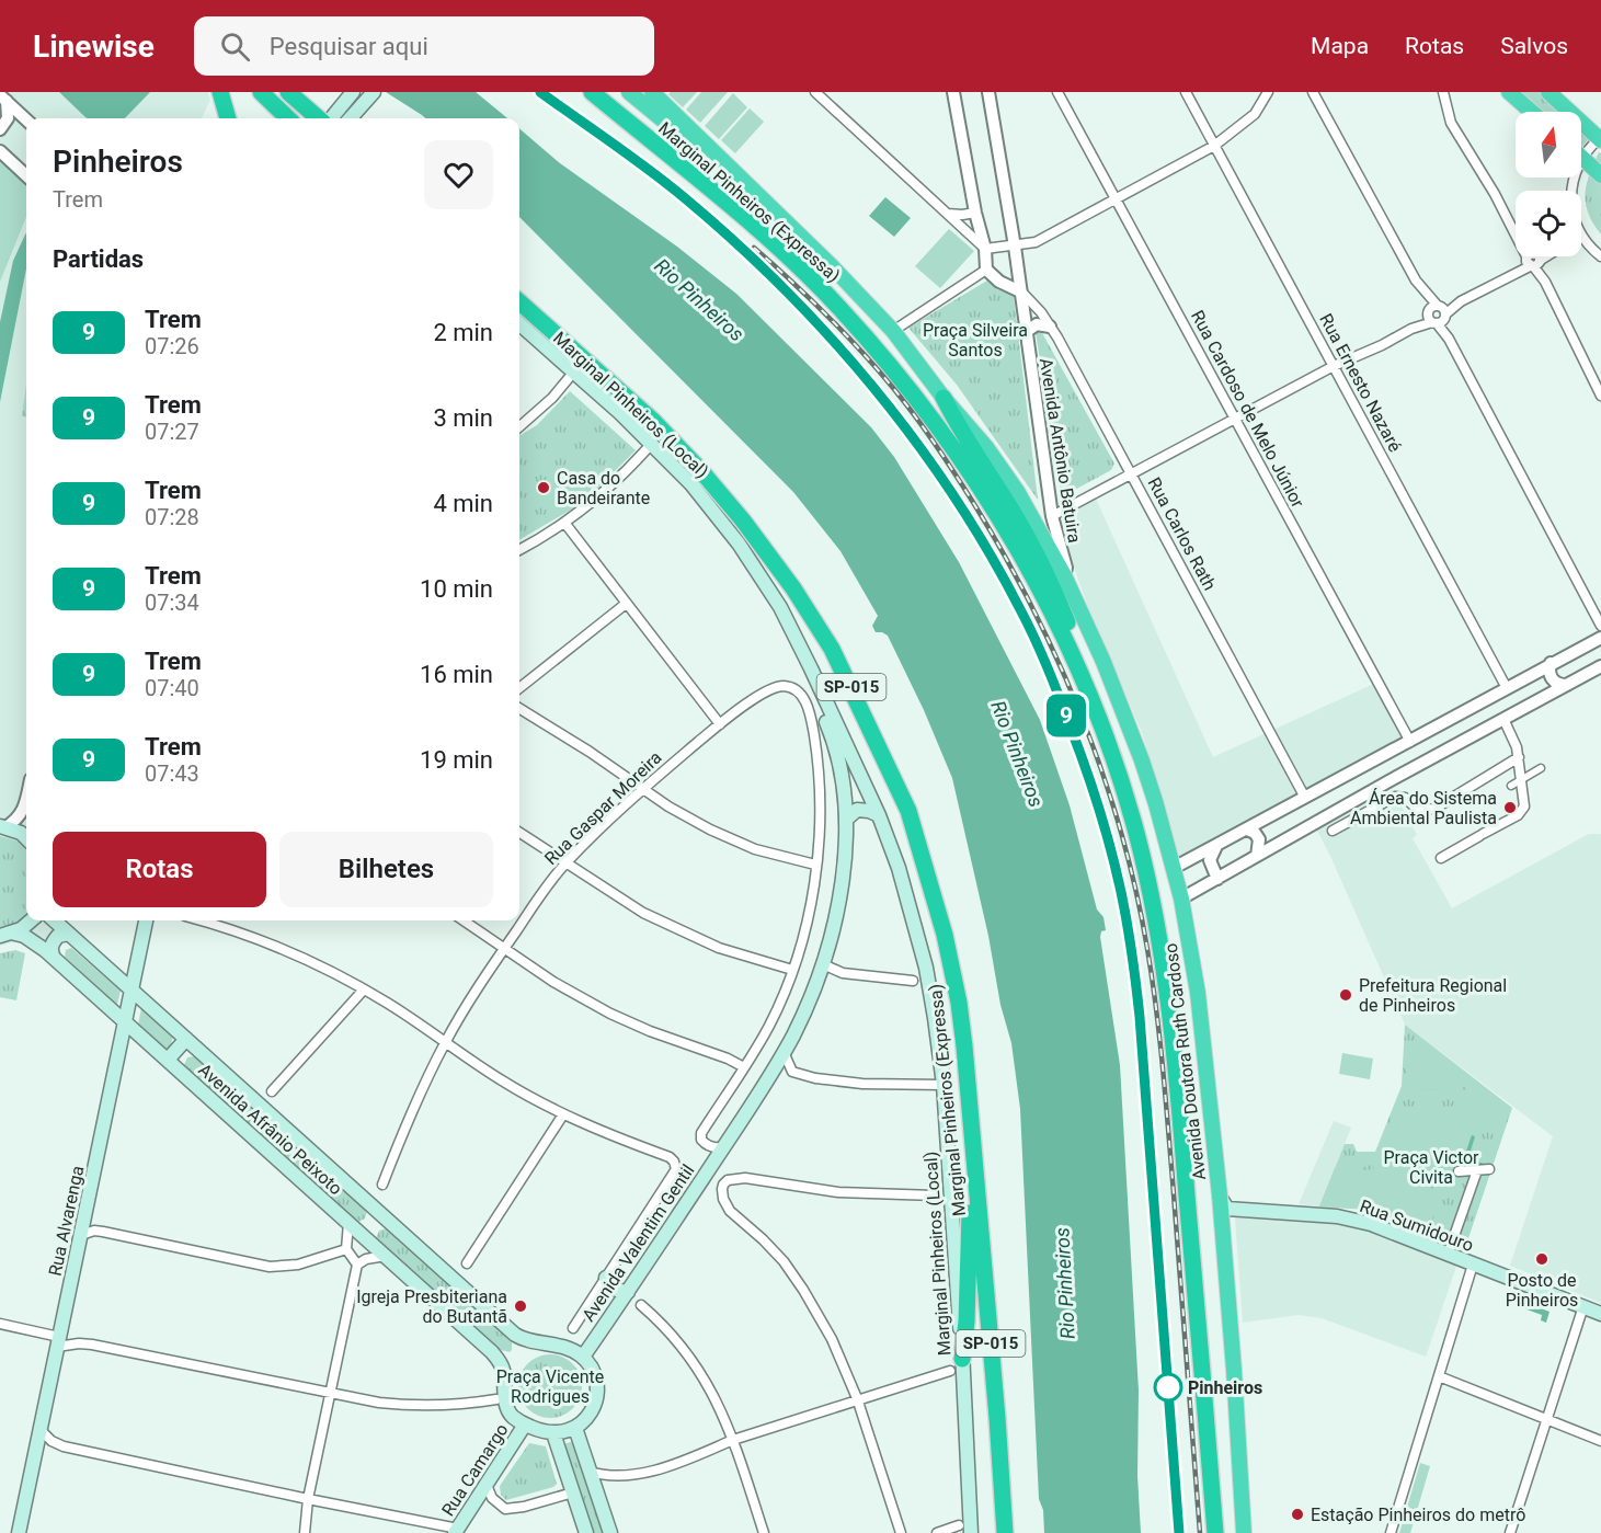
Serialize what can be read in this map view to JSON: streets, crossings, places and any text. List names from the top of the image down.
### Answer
{
  "streets": {
    "highway": ["Marginal Pinheiros (Expressa)", "SP-015", "Avenida Doutora Ruth Cardoso"],
    "main road": [
      "Marginal Pinheiros (Local)",
      "Avenida Afrânio Peixoto",
      "Rua Alvarenga",
      "Rua Sumidouro",
      "Avenida Valentim Gentil",
      "Rua Camargo"
    ],
    "street": [
      "Rua Ernesto Nazaré",
      "Rua Cardoso de Melo Júnior",
      "Avenida Antônio Batuira",
      "Rua Carlos Rath",
      "Rua Gaspar Moreira"
    ]
  },
  "crossings": [
    ["Avenida Antônio Batuira", "Rua Carlos Rath"],
    ["Avenida Antônio Batuira", "Avenida Doutora Ruth Cardoso"],
    ["Rua Gaspar Moreira", "Avenida Valentim Gentil"],
    ["Avenida Doutora Ruth Cardoso", "Rua Sumidouro"],
    ["Avenida Afrânio Peixoto", "Rua Alvarenga"],
    ["Avenida Afrânio Peixoto", "Avenida Valentim Gentil"],
    ["Avenida Afrânio Peixoto", "Rua Camargo"]
  ],
  "water": ["Rio Pinheiros"],
  "parks": ["Praça Silveira Santos", "Praça Victor Civita", "Praça Vicente Rodrigues"],
  "places": [
    "Casa do Bandeirante",
    "Área do Sistema Ambiental Paulista",
    "Prefeitura Regional de Pinheiros",
    "Posto de Pinheiros",
    "Igreja Presbiteriana do Butantã",
    "Pinheiros",
    "Estação Pinheiros do metrô"
  ],
  "north": "top",
  "page": {
    "header": "Linewise",
    "search": "Pesquisar aqui",
    "nav": ["Mapa", "Rotas", "Salvos"],
    "on_map": "9",
    "heading": [
      ["Pinheiros", "Trem"],
      "Partidas"
    ],
    "list": [
      {
        "mark": "9",
        "name": "Trem",
        "note": "07:26",
        "value": "2 min"
      },
      {
        "mark": "9",
        "name": "Trem",
        "note": "07:27",
        "value": "3 min"
      },
      {
        "mark": "9",
        "name": "Trem",
        "note": "07:28",
        "value": "4 min"
      },
      {
        "mark": "9",
        "name": "Trem",
        "note": "07:34",
        "value": "10 min"
      },
      {
        "mark": "9",
        "name": "Trem",
        "note": "07:40",
        "value": "16 min"
      },
      {
        "mark": "9",
        "name": "Trem",
        "note": "07:43",
        "value": "19 min"
      }
    ],
    "buttons": ["Rotas", "Bilhetes"]
  }
}
